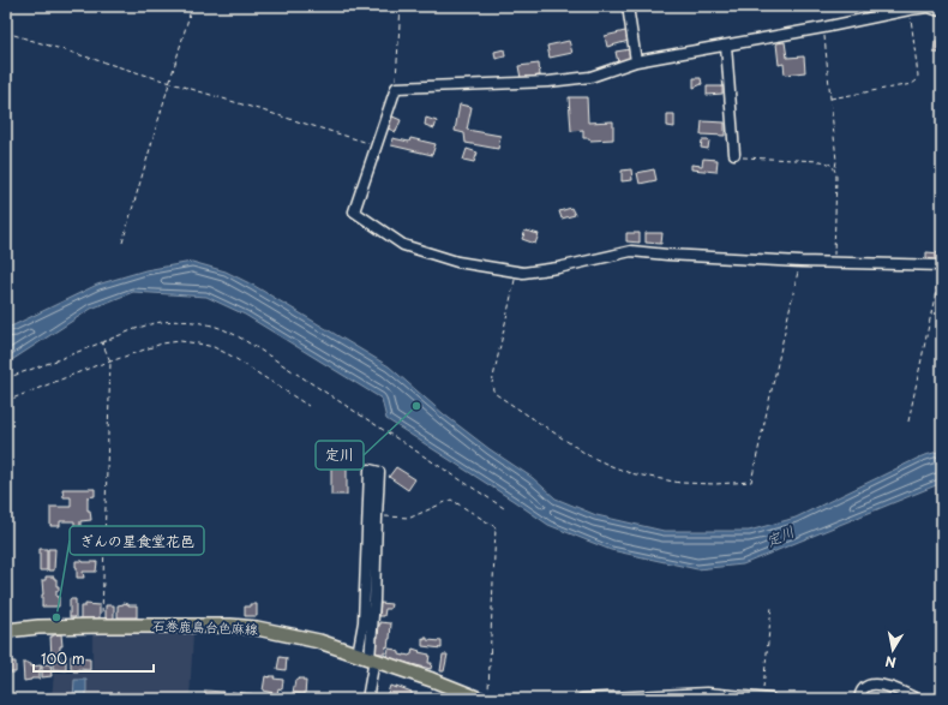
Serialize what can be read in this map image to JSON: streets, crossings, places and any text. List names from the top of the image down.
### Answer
{
  "streets": {
    "main road": ["石巻鹿島台色麻線"]
  },
  "water": ["定川"],
  "places": ["定川", "ぎんの星食堂花邑"],
  "scale_bar": "100 m",
  "north": "bottom"
}
